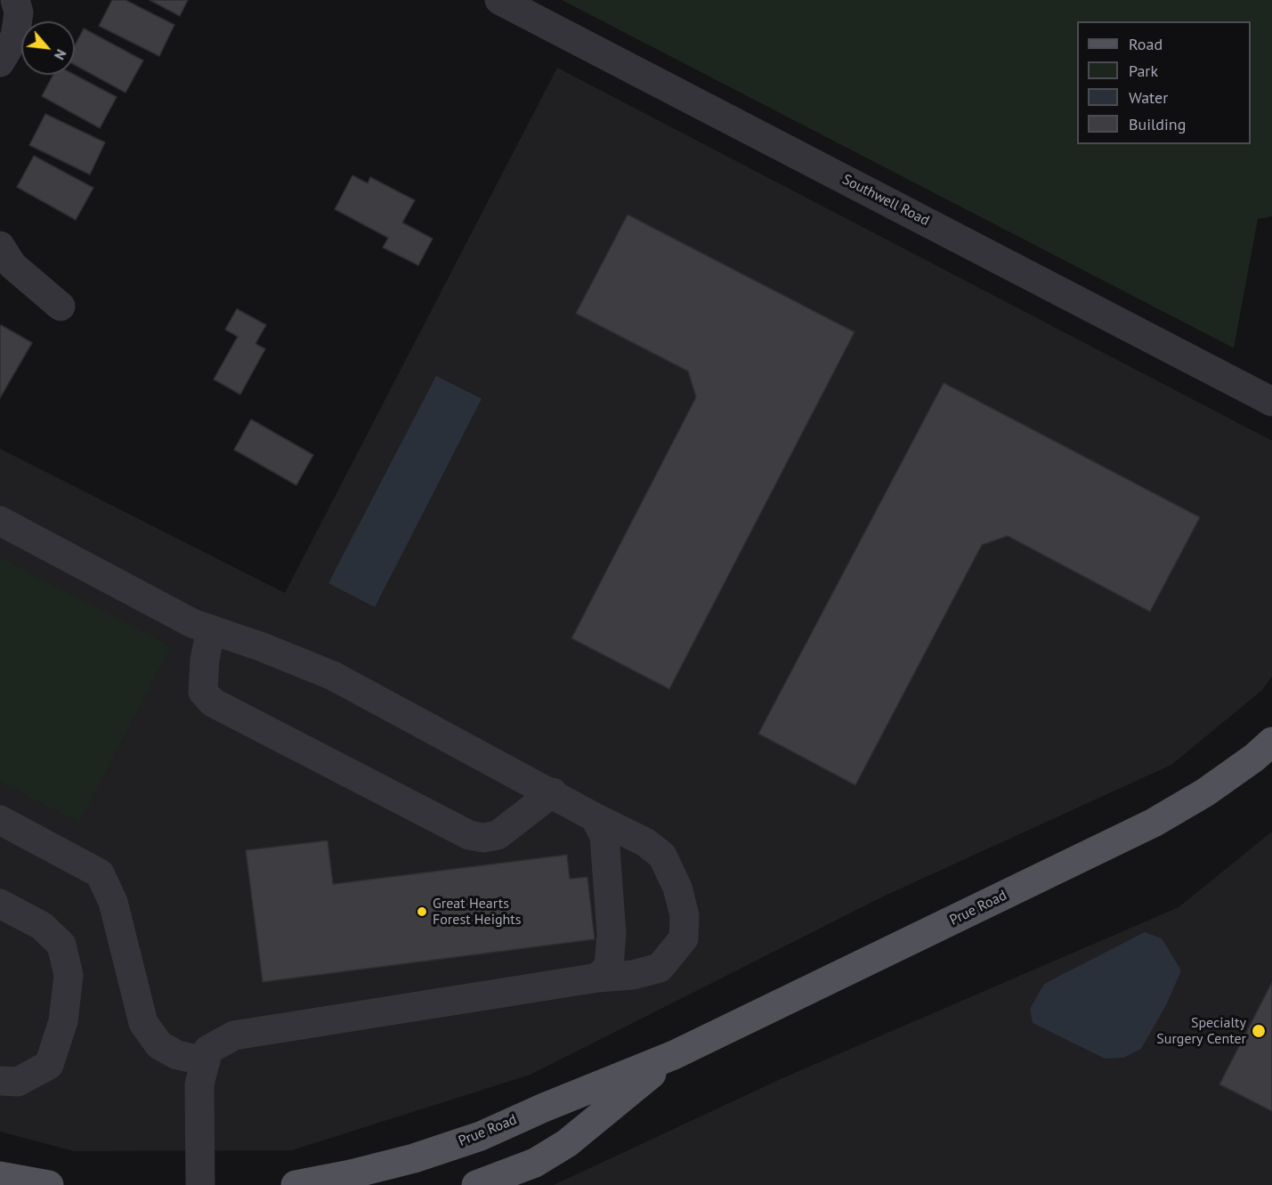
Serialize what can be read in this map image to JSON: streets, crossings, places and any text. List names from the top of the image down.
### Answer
{
  "streets": {
    "main road": ["Prue Road"],
    "street": ["Southwell Road"]
  },
  "places": ["Great Hearts Forest Heights", "Specialty Surgery Center"],
  "legend": [
    "Road",
    "Park",
    "Water",
    "Building"
  ],
  "north": "bottom right"
}
